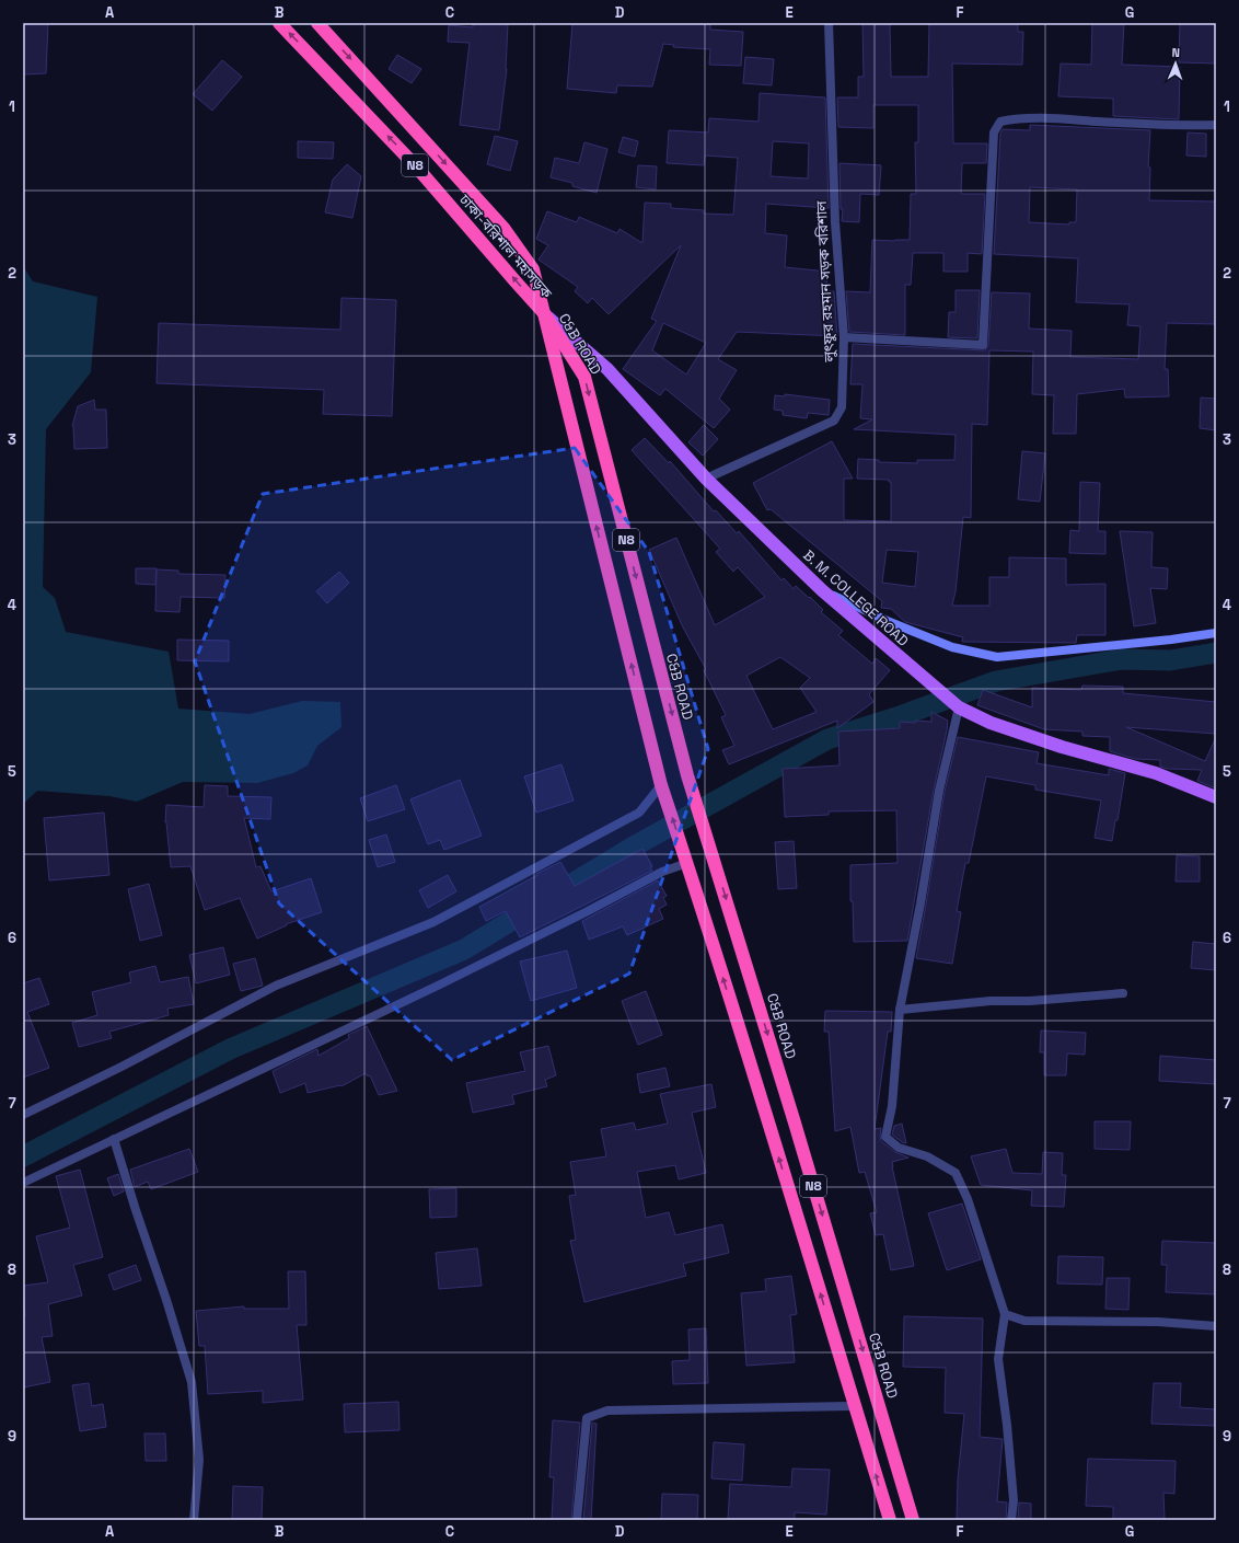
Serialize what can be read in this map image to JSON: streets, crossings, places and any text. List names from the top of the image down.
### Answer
{
  "streets": {
    "highway": ["N8", "ঢাকা-বরিশাল মহাসড়ক", "C&B ROAD"],
    "main road": ["B. M. COLLEGE ROAD"],
    "street": ["লুৎফুর রহমান সড়ক বরিশাল"]
  },
  "crossings": [
    ["ঢাকা-বরিশাল মহাসড়ক", "C&B ROAD"],
    ["ঢাকা-বরিশাল মহাসড়ক", "B. M. COLLEGE ROAD"],
    ["লুৎফুর রহমান সড়ক বরিশাল", "B. M. COLLEGE ROAD"],
    ["C&B ROAD", "B. M. COLLEGE ROAD"]
  ],
  "north": "top",
  "grid": {
    "columns": [
      "A",
      "B",
      "C",
      "D",
      "E",
      "F",
      "G"
    ],
    "rows": [
      "1",
      "2",
      "3",
      "4",
      "5",
      "6",
      "7",
      "8",
      "9"
    ]
  }
}
